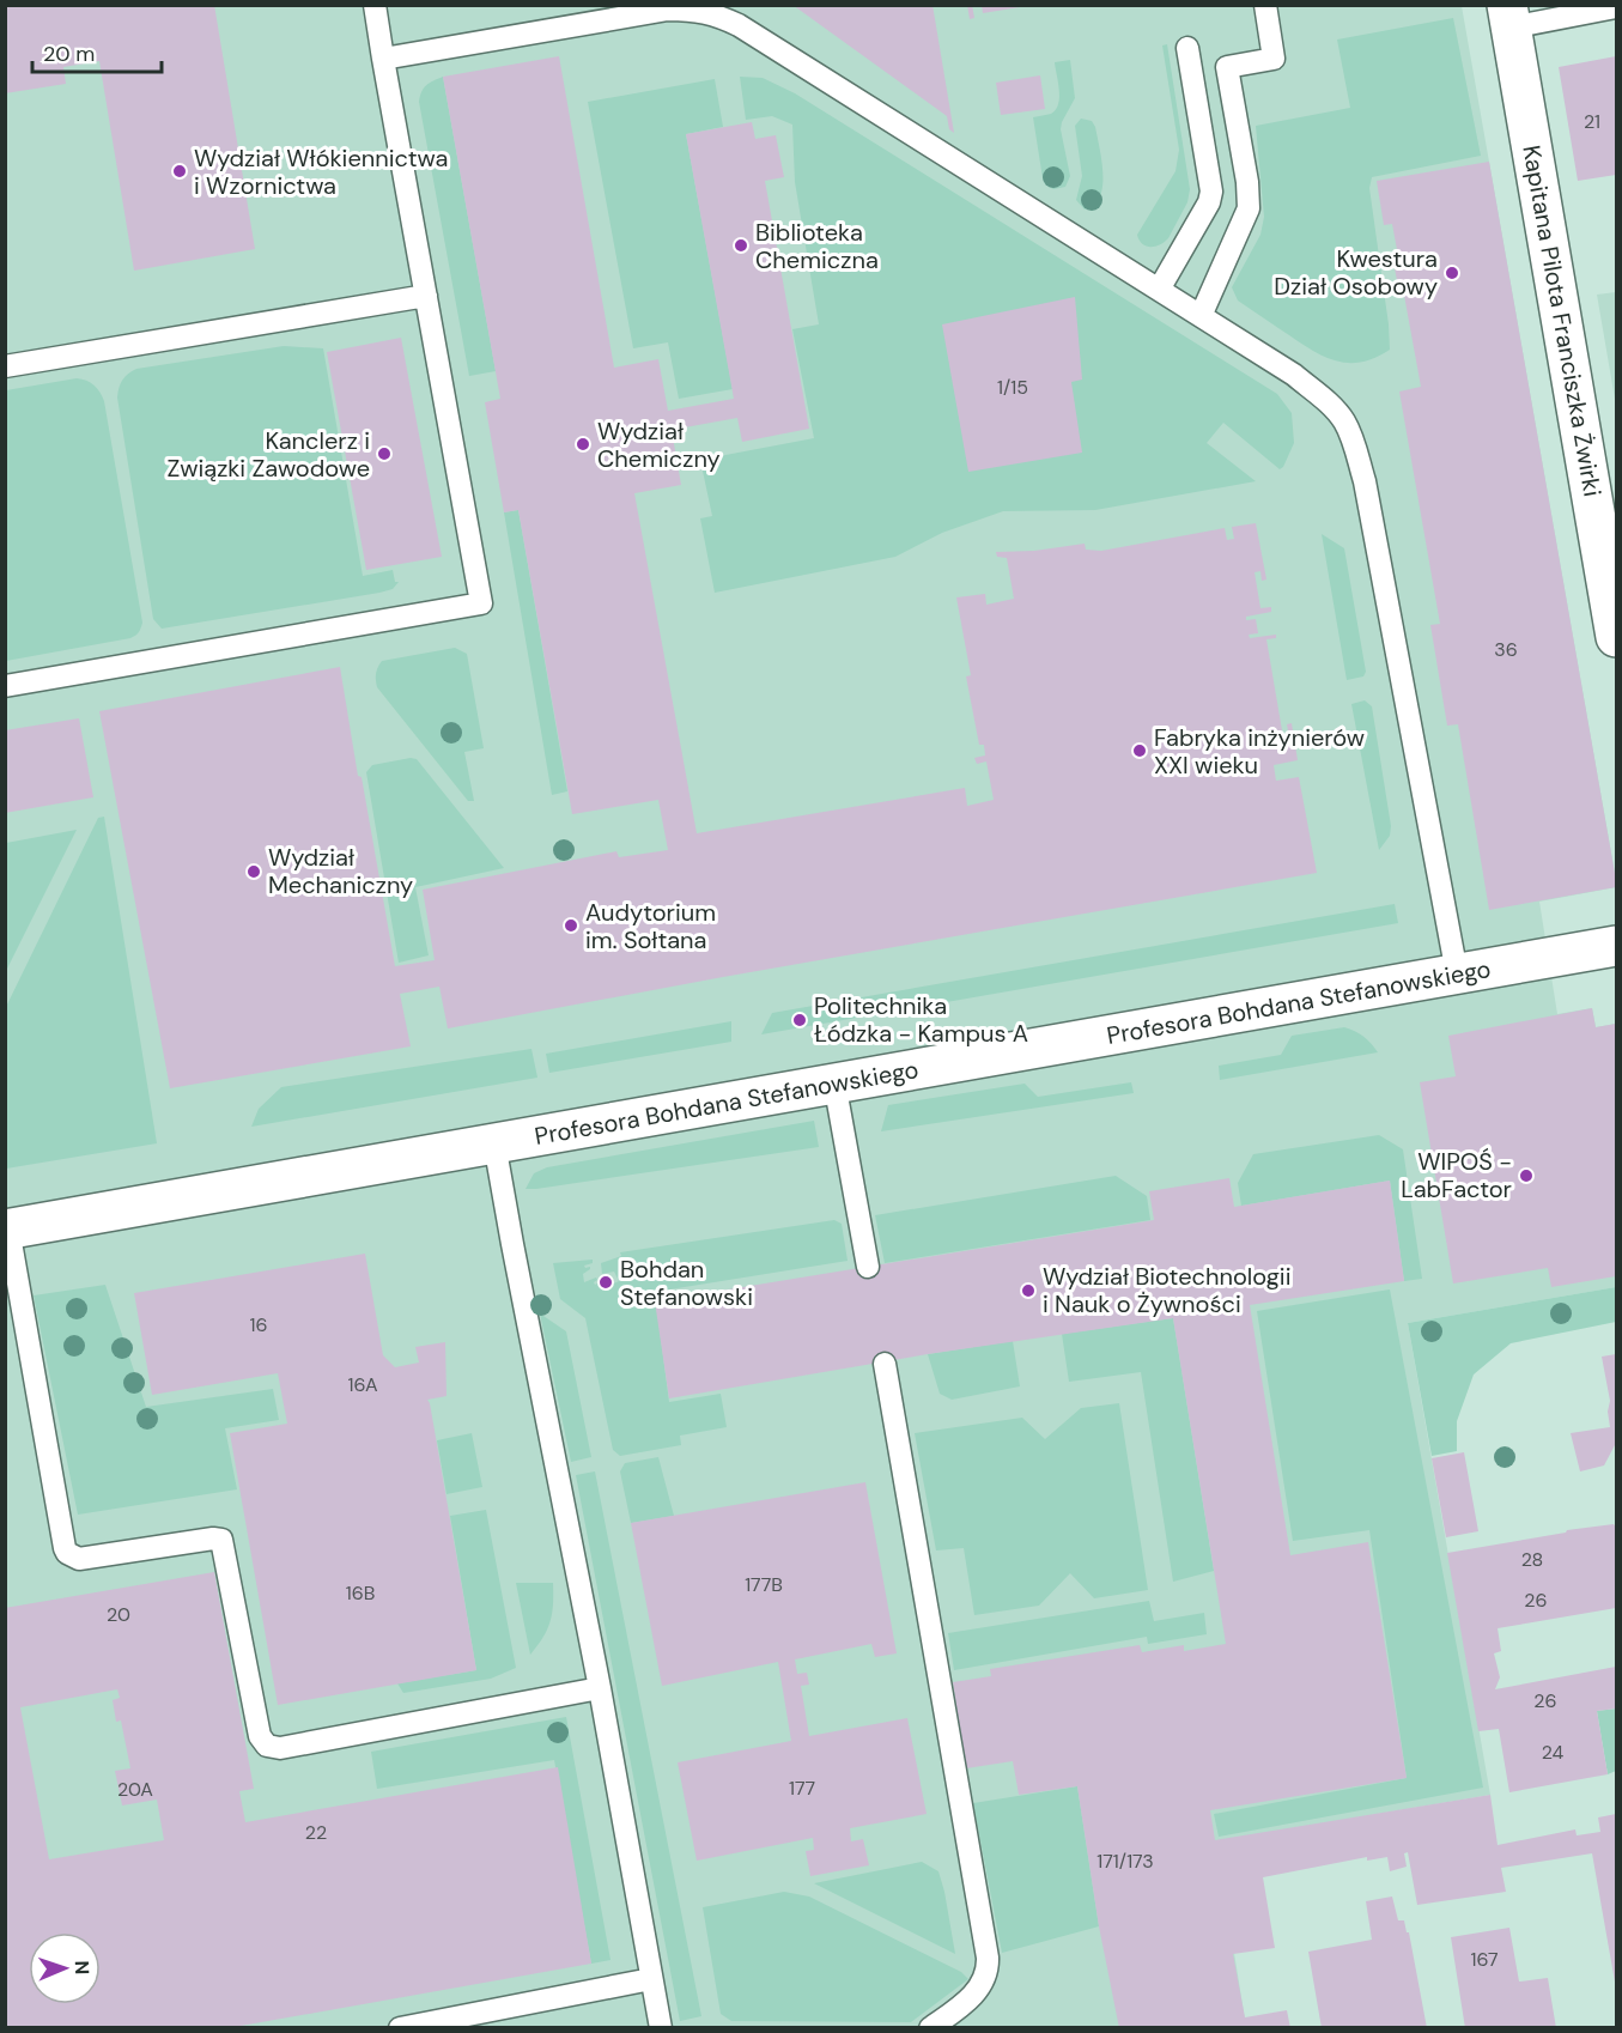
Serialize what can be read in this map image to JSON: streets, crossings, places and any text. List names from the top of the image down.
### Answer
{
  "streets": {
    "street": ["Kapitana Pilota Franciszka Żwirki", "Profesora Bohdana Stefanowskiego"]
  },
  "places": [
    "Wydział Włókiennictwa i Wzornictwa",
    "Biblioteka Chemiczna",
    "Kwestura Dział Osobowy",
    "Wydział Chemiczny",
    "Kanclerz i Związki Zawodowe",
    "Fabryka inżynierów XXI wieku",
    "Wydział Mechaniczny",
    "Audytorium im. Sołtana",
    "Politechnika Łódzka - Kampus A",
    "WIPOŚ - LabFactor",
    "Bohdan Stefanowski",
    "Wydział Biotechnologii i Nauk o Żywności"
  ],
  "house_numbers": [
    "21",
    "1/15",
    "36",
    "16",
    "16A",
    "28",
    "177B",
    "16B",
    "26",
    "20",
    "26",
    "24",
    "177",
    "20A",
    "22",
    "171/173",
    "167"
  ],
  "scale_bar": "20 m",
  "north": "right"
}
